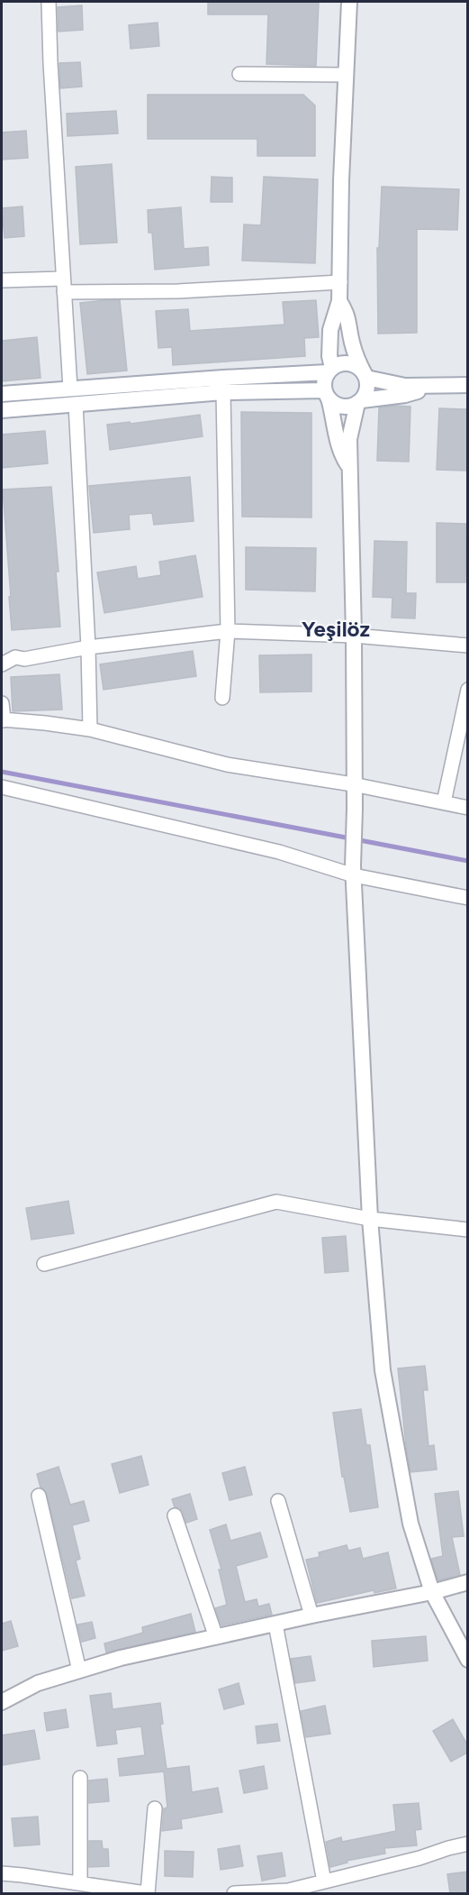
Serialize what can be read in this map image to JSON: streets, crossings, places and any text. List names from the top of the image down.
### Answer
{
  "districts": ["Yeşilöz"]
}
